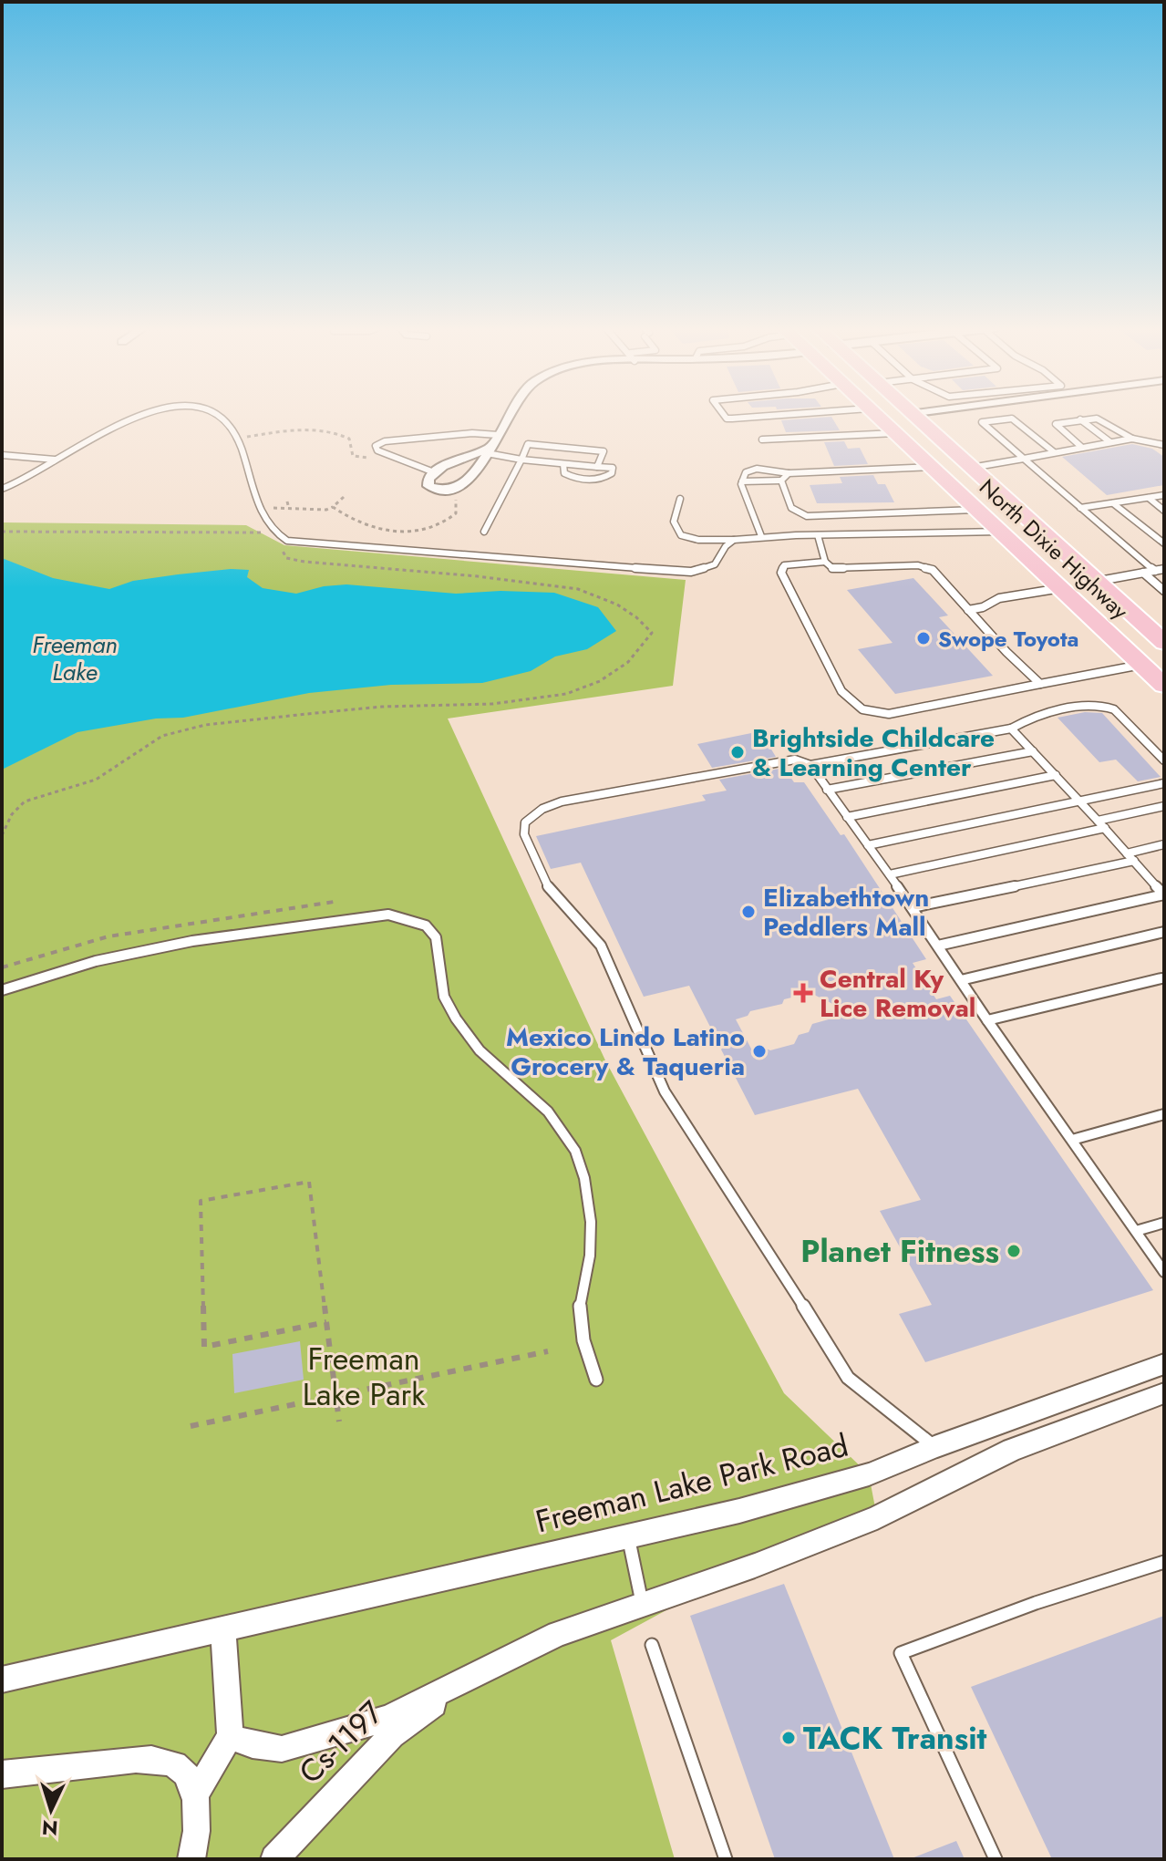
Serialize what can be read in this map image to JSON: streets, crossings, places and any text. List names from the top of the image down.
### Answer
{
  "streets": {
    "main road": ["North Dixie Highway"],
    "street": ["Freeman Lake Park Road", "Cs-1197"]
  },
  "water": ["Freeman Lake"],
  "parks": ["Freeman Lake Park"],
  "places": {
    "other": [
      "Swope Toyota",
      "Brightside Childcare & Learning Center",
      "Elizabethtown Peddlers Mall",
      "Mexico Lindo Latino Grocery & Taqueria",
      "Planet Fitness",
      "TACK Transit"
    ],
    "health": ["Central Ky Lice Removal"]
  },
  "north": "bottom"
}
